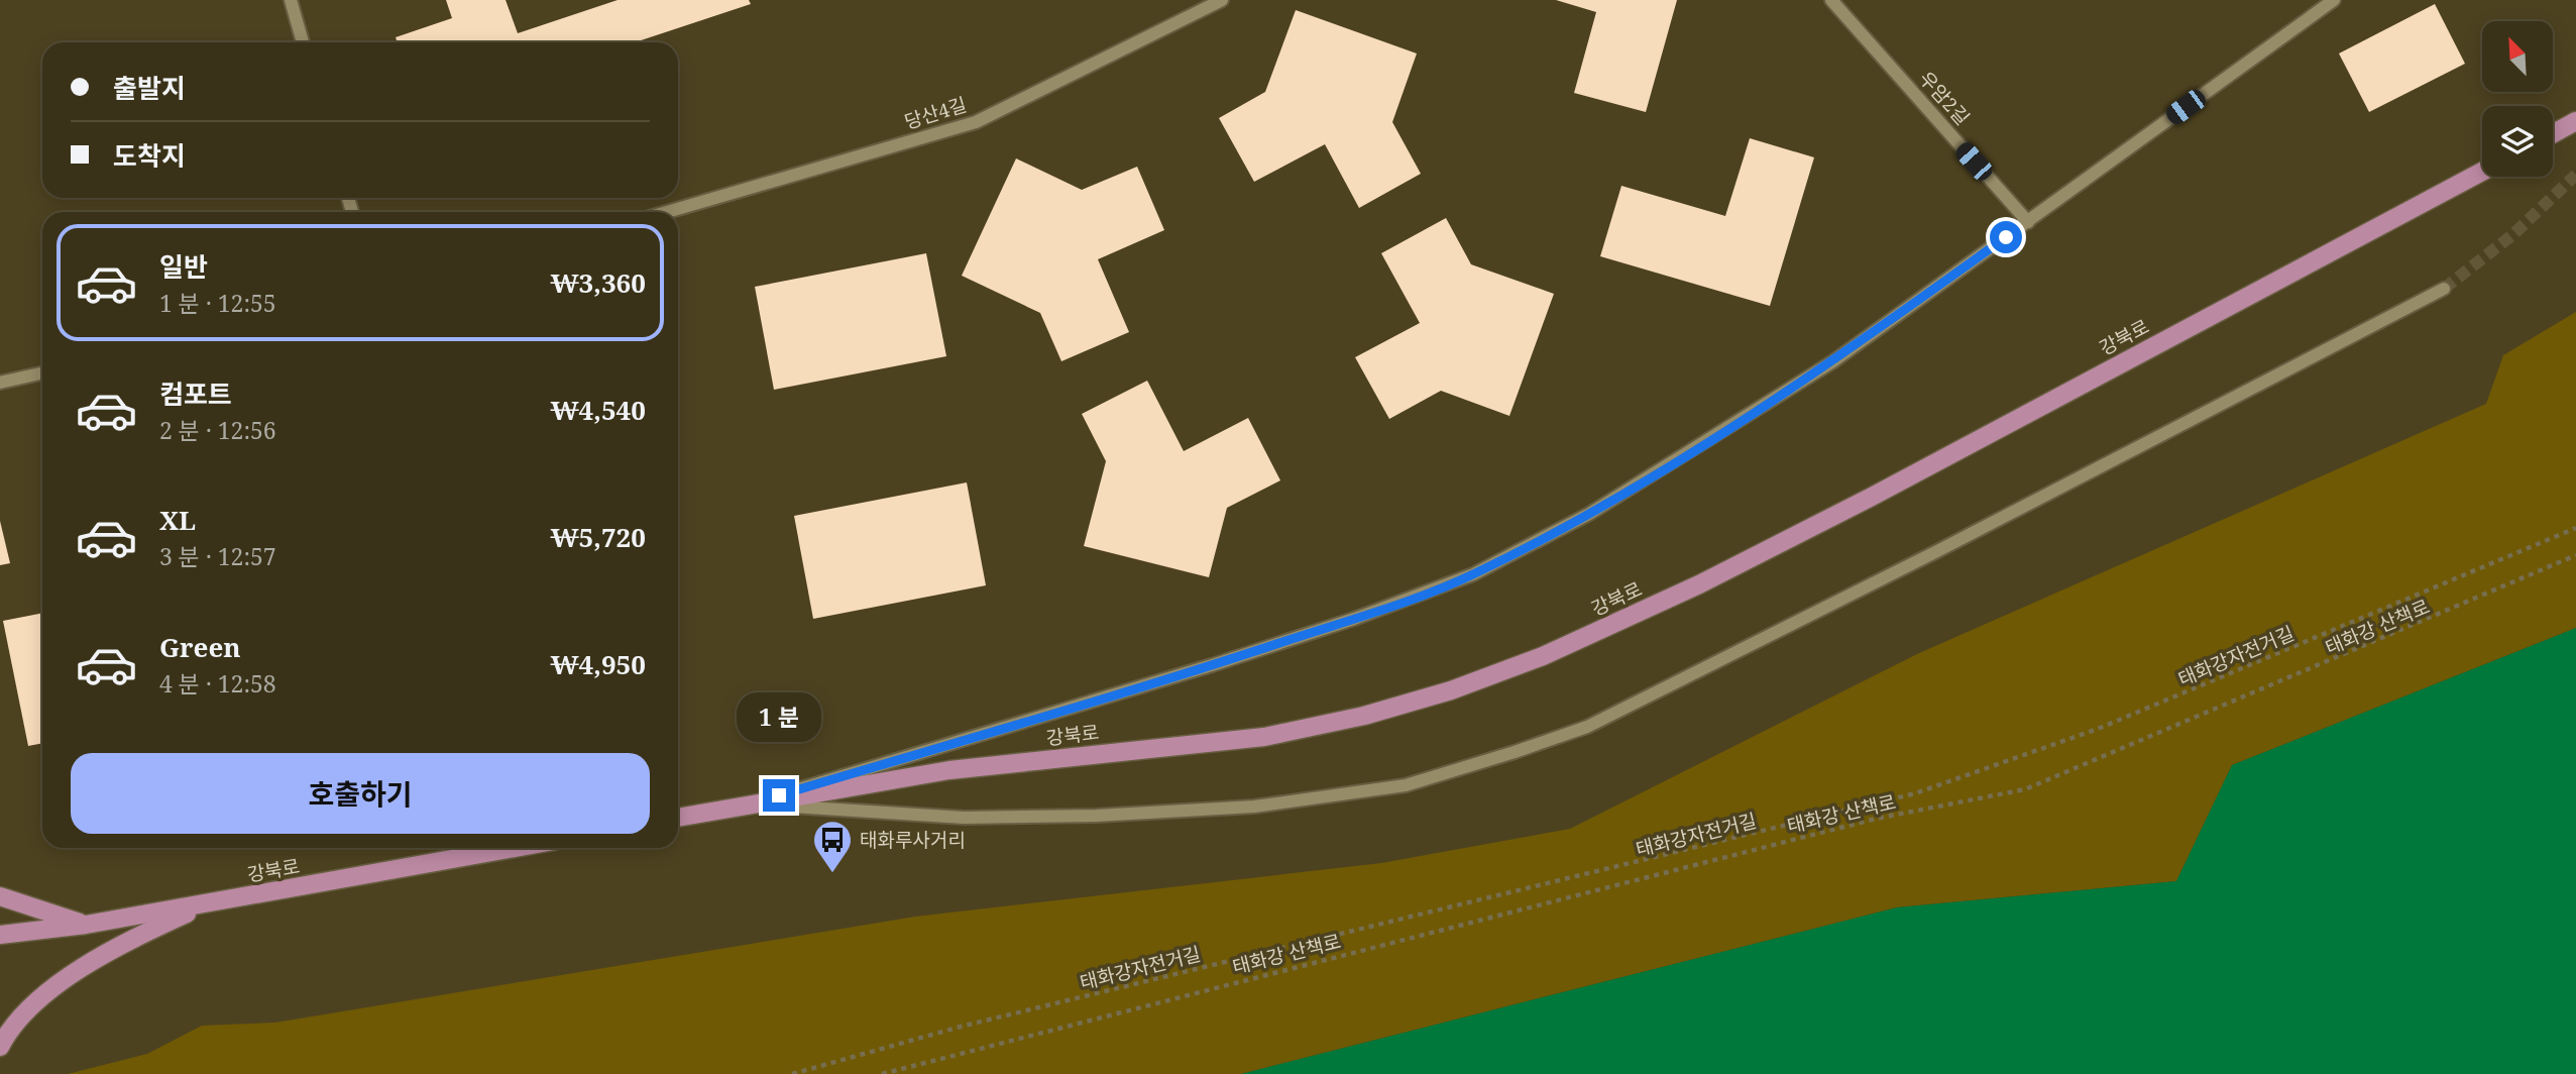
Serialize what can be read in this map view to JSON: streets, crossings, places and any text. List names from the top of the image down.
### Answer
{
  "streets": {
    "main road": ["강북로"],
    "street": ["우암2길", "당산4길"],
    "path": ["태화강 산책로", "태화강자전거길"]
  },
  "places": {
    "bus stop": ["태화루사거리"]
  },
  "north": "top left",
  "page": {
    "banner": ["출발지", "도착지"],
    "list": [
      {
        "name": "일반",
        "note": "1 분 · 12:55",
        "value": "₩3,360"
      },
      {
        "name": "컴포트",
        "note": "2 분 · 12:56",
        "value": "₩4,540"
      },
      {
        "name": "XL",
        "note": "3 분 · 12:57",
        "value": "₩5,720"
      },
      {
        "name": "Green",
        "note": "4 분 · 12:58",
        "value": "₩4,950"
      }
    ],
    "bubble": "1 분",
    "buttons": "호출하기"
  }
}
